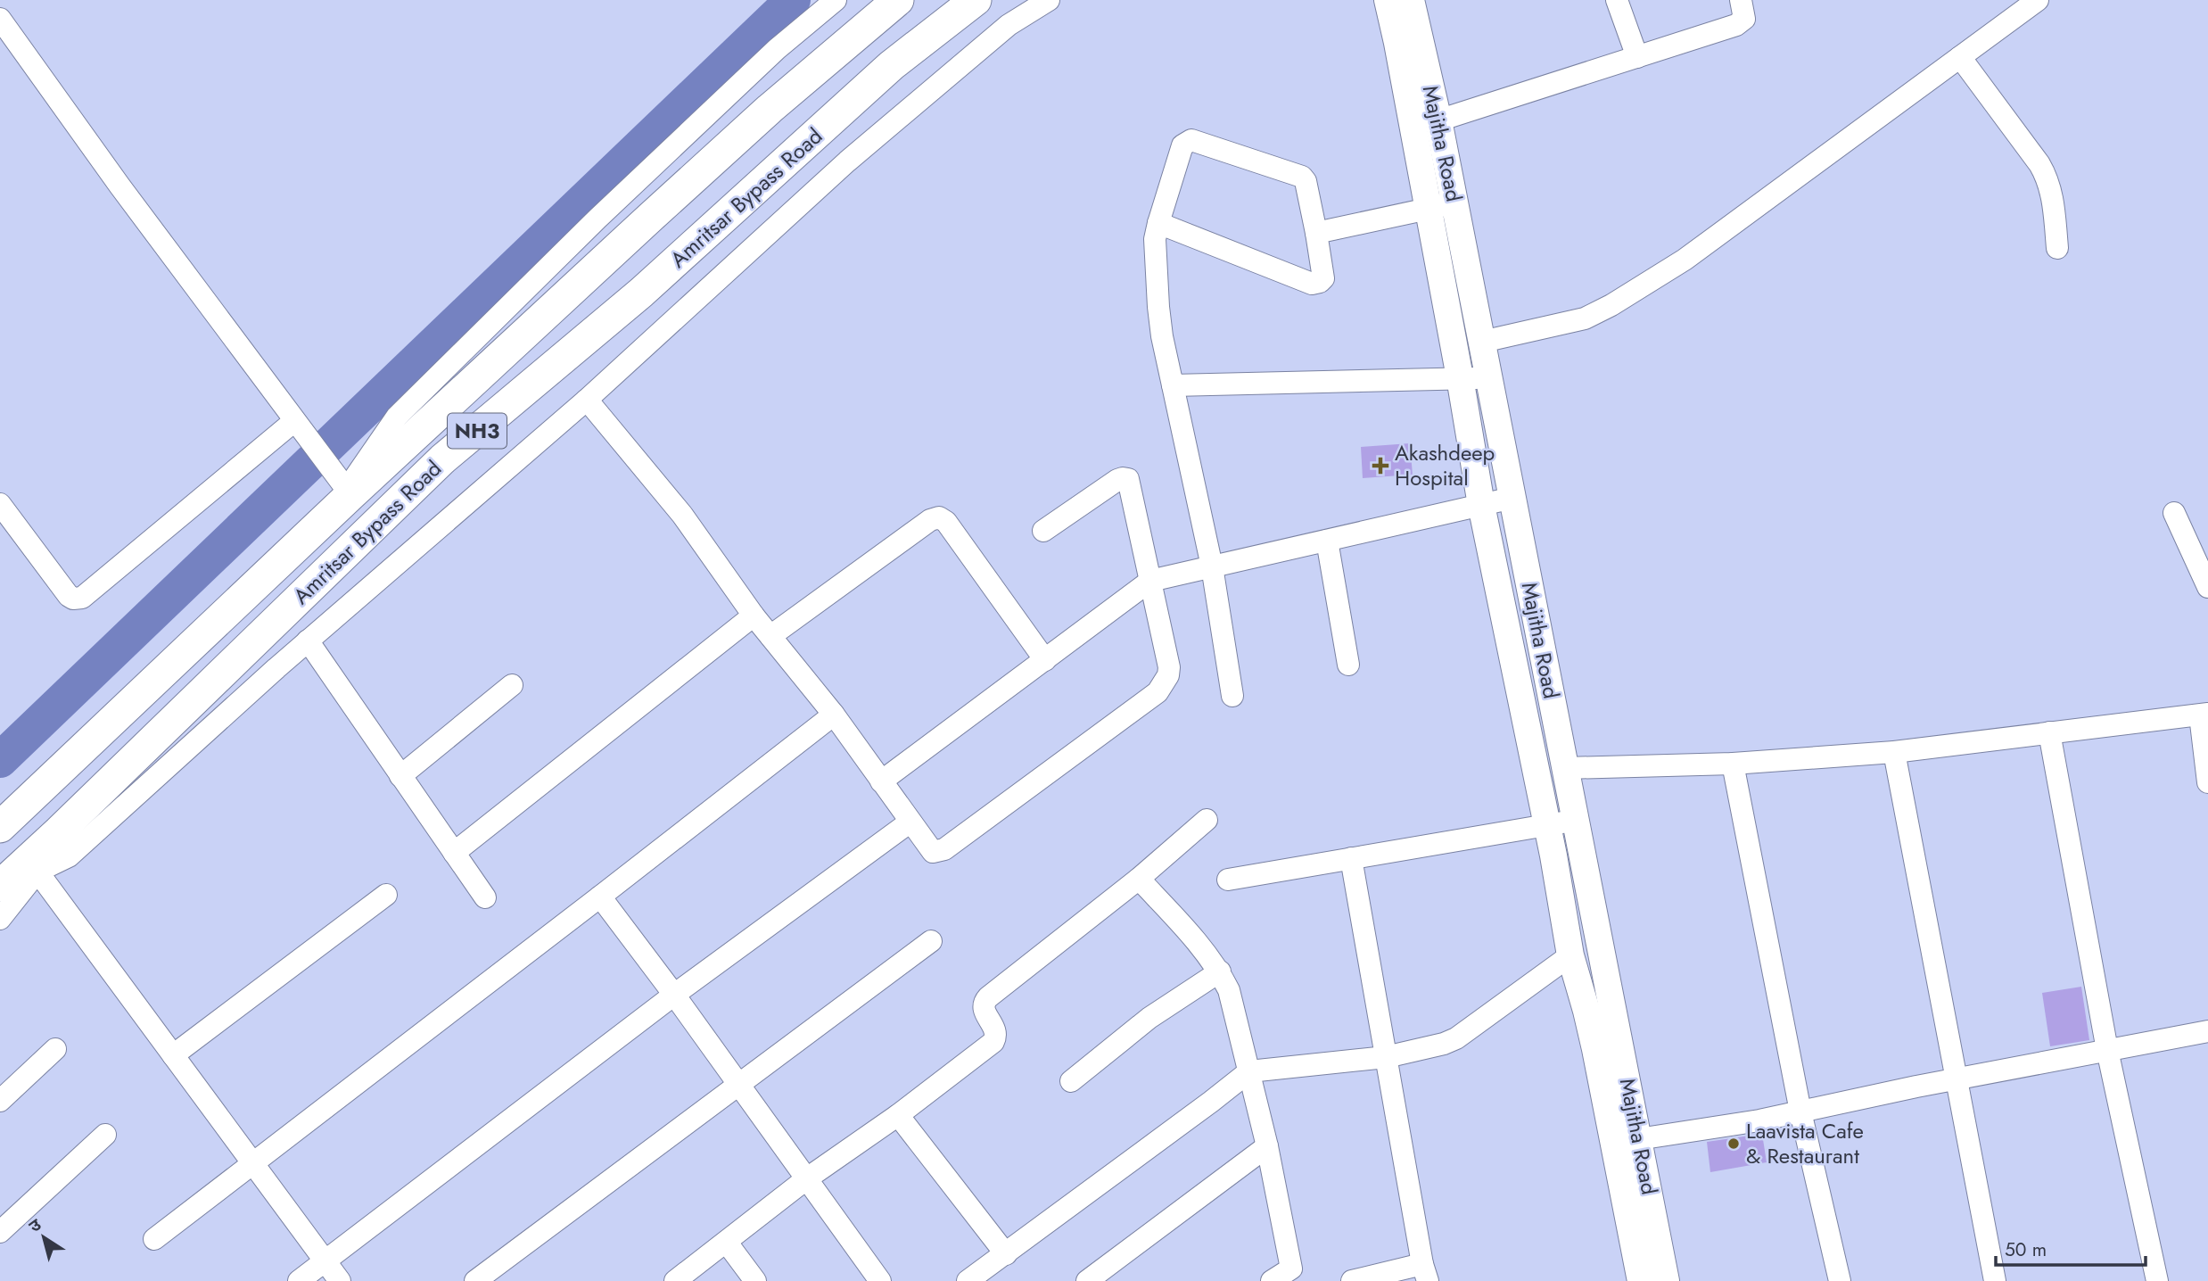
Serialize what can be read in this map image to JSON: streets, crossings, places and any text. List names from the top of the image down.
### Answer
{
  "streets": {
    "highway": ["Amritsar Bypass Road", "NH3"],
    "main road": ["Majitha Road"]
  },
  "places": {
    "health": ["Akashdeep Hospital"],
    "other": ["Laavista Cafe & Restaurant"]
  },
  "scale_bar": "50 m",
  "north": "top left"
}
